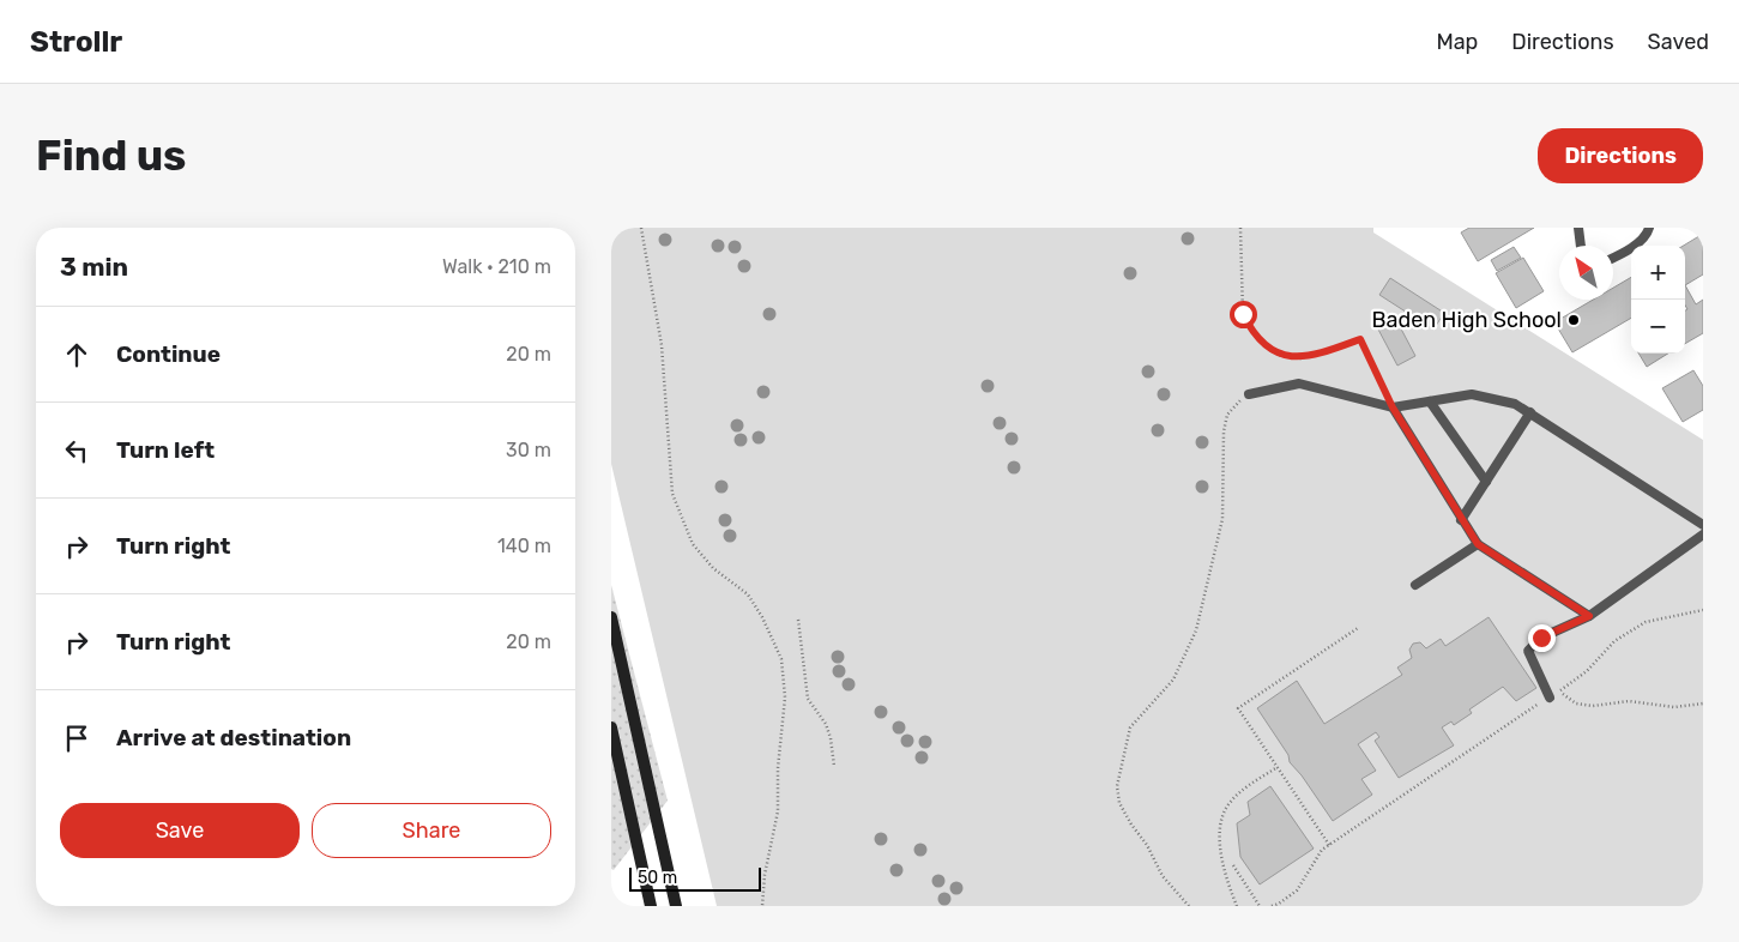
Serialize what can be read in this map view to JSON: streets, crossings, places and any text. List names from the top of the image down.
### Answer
{
  "places": ["Baden High School"],
  "scale_bar": "50 m",
  "north": "top left",
  "page": {
    "header": "Strollr",
    "nav": ["Map", "Directions", "Saved"],
    "buttons": [
      "Directions",
      ["Save", "Share"]
    ],
    "title": "Find us",
    "heading": ["3 min", "Walk · 210 m"],
    "map_buttons": ["+", "−"],
    "list": [
      ["Continue", "20 m"],
      ["Turn left", "30 m"],
      ["Turn right", "140 m"],
      ["Turn right", "20 m"],
      "Arrive at destination"
    ],
    "scale": "50 m"
  }
}
